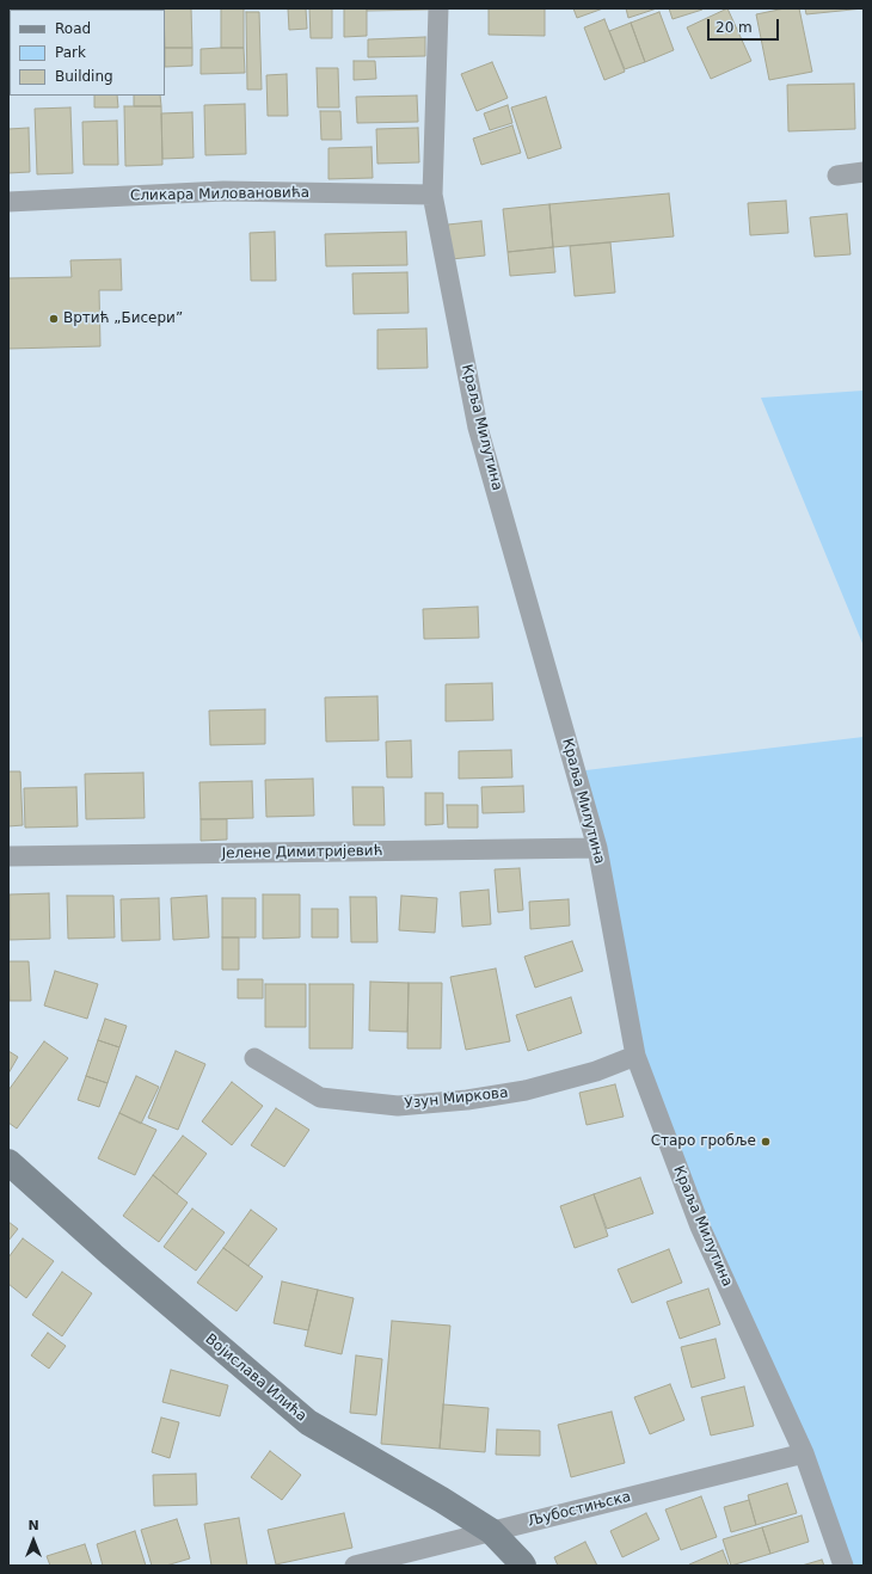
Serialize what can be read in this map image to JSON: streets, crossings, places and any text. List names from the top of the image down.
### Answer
{
  "streets": {
    "street": [
      "Сликара Миловановића",
      "Краља Милутина",
      "Јелене Димитријевић",
      "Узун Миркова",
      "Војислава Илића",
      "Љубостињска"
    ]
  },
  "crossings": [
    ["Сликара Миловановића", "Краља Милутина"],
    ["Краља Милутина", "Јелене Димитријевић"],
    ["Краља Милутина", "Узун Миркова"],
    ["Краља Милутина", "Љубостињска"],
    ["Војислава Илића", "Љубостињска"]
  ],
  "places": ["Вртић „Бисери”", "Старо гробље"],
  "legend": ["Road", "Park", "Building"],
  "scale_bar": "20 m",
  "north": "top"
}
